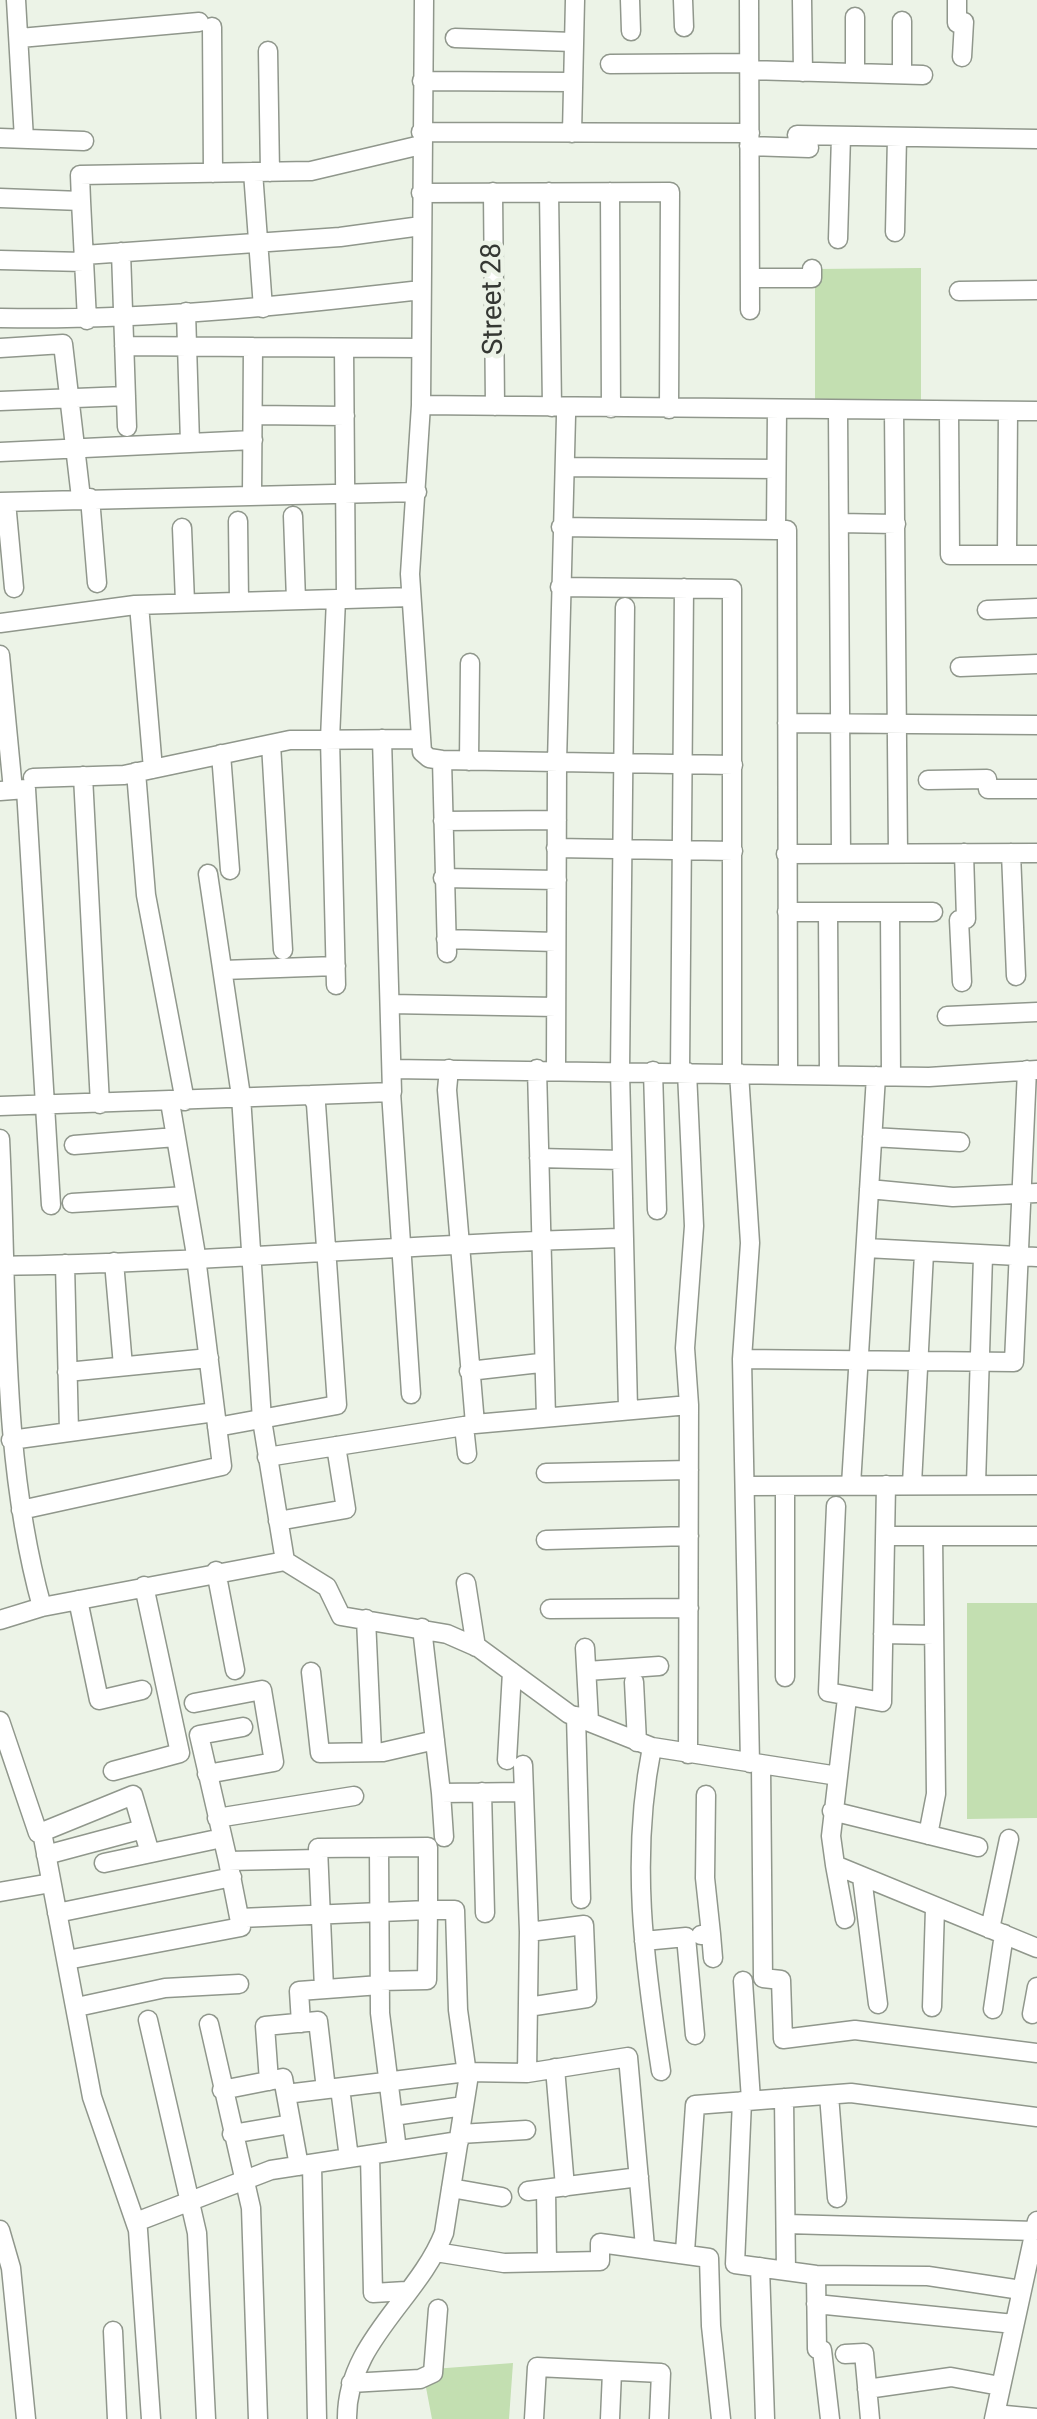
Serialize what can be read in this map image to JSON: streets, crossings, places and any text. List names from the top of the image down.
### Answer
{
  "streets": {
    "street": ["Street 28"]
  }
}
